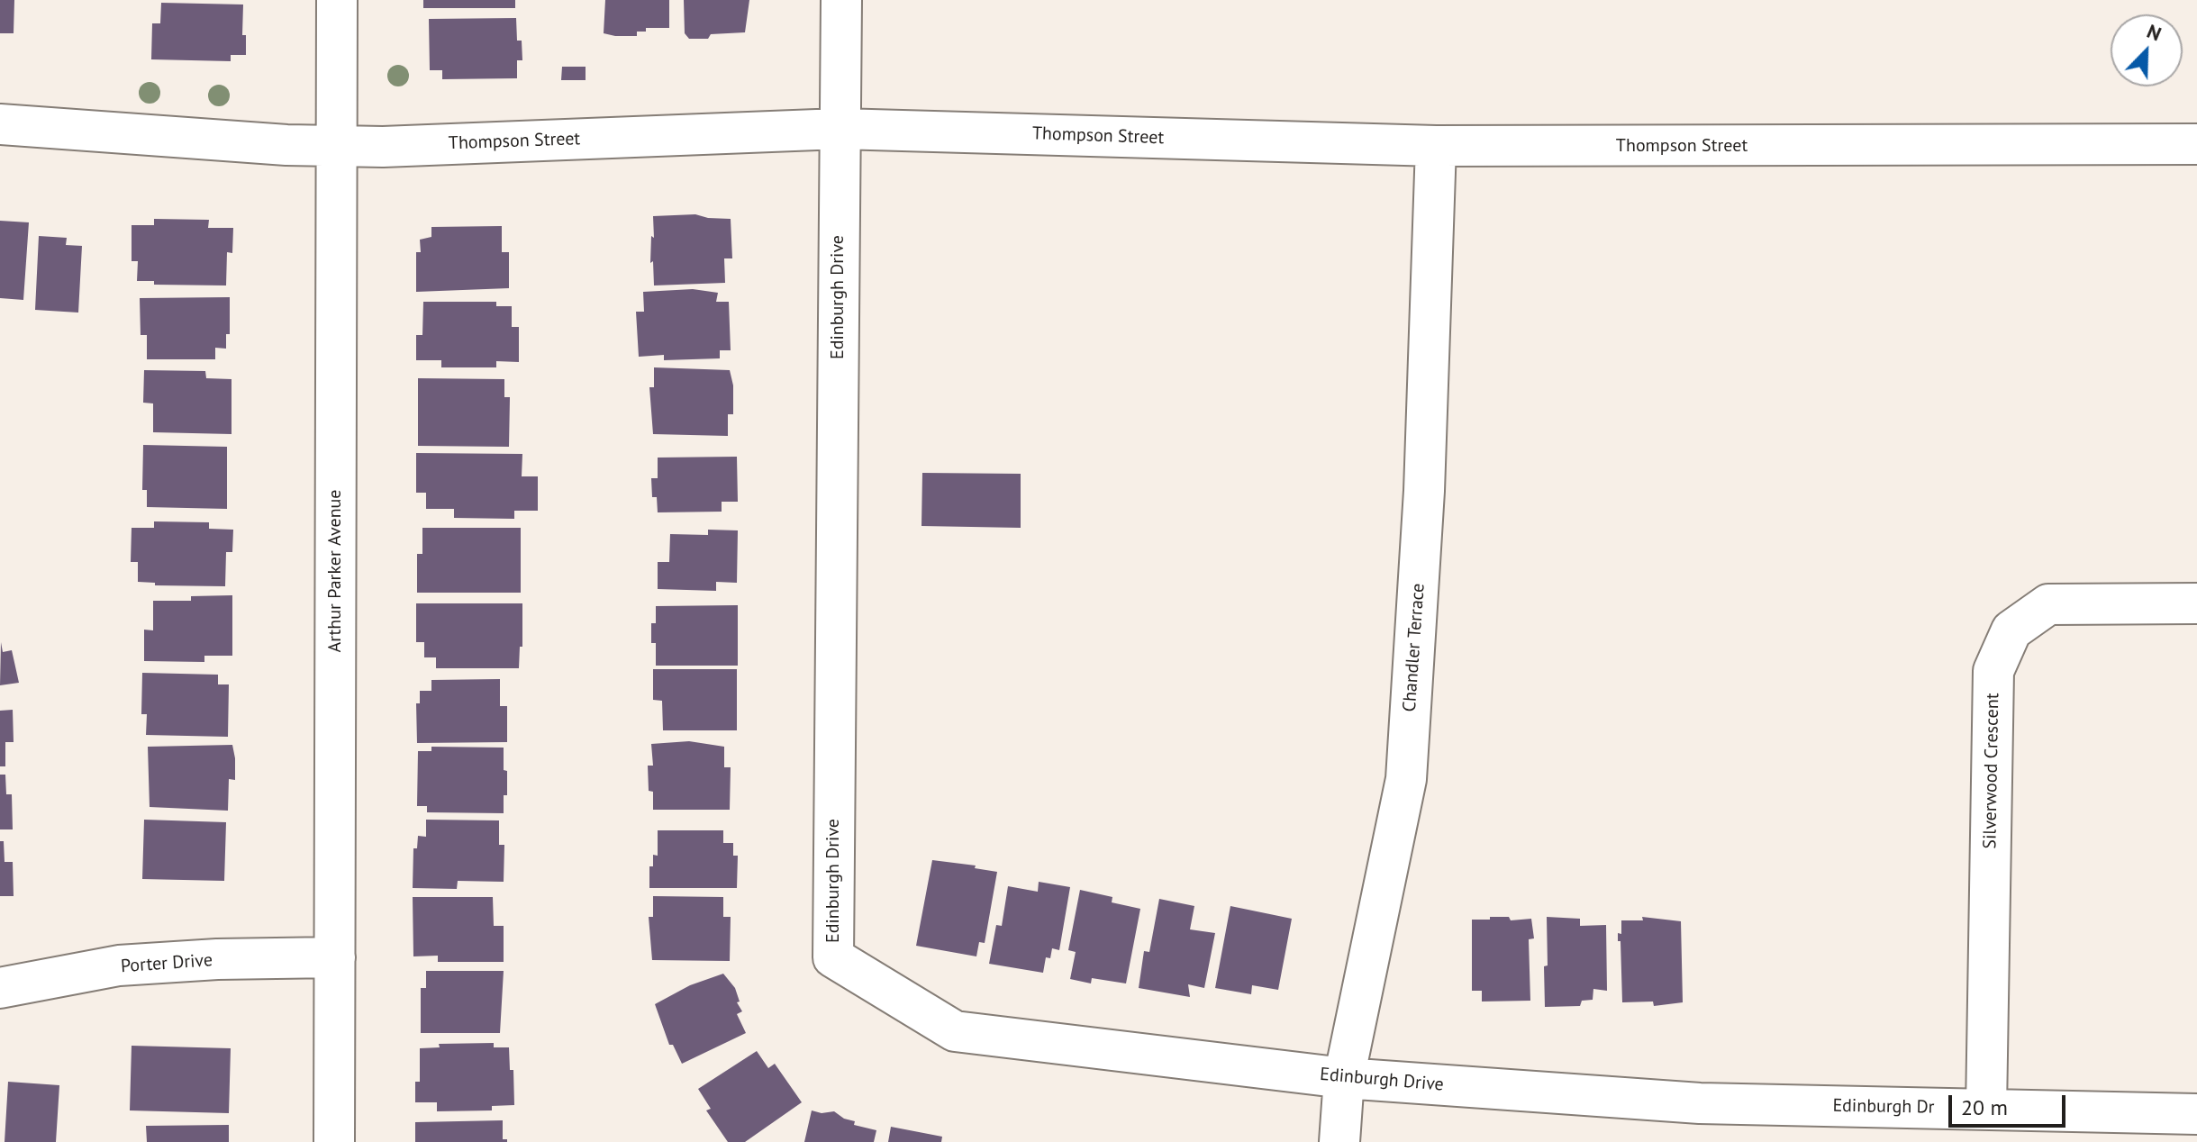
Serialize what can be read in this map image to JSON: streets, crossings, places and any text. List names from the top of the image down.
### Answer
{
  "streets": {
    "street": [
      "Thompson Street",
      "Edinburgh Drive",
      "Arthur Parker Avenue",
      "Chandler Terrace",
      "Silverwood Crescent",
      "Porter Drive",
      "Edinburgh Dr"
    ]
  },
  "crossings": [
    ["Thompson Street", "Edinburgh Drive"],
    ["Thompson Street", "Arthur Parker Avenue"],
    ["Thompson Street", "Chandler Terrace"],
    ["Edinburgh Drive", "Chandler Terrace"],
    ["Edinburgh Drive", "Edinburgh Dr"],
    ["Arthur Parker Avenue", "Porter Drive"],
    ["Silverwood Crescent", "Edinburgh Dr"]
  ],
  "scale_bar": "20 m",
  "north": "top right"
}
